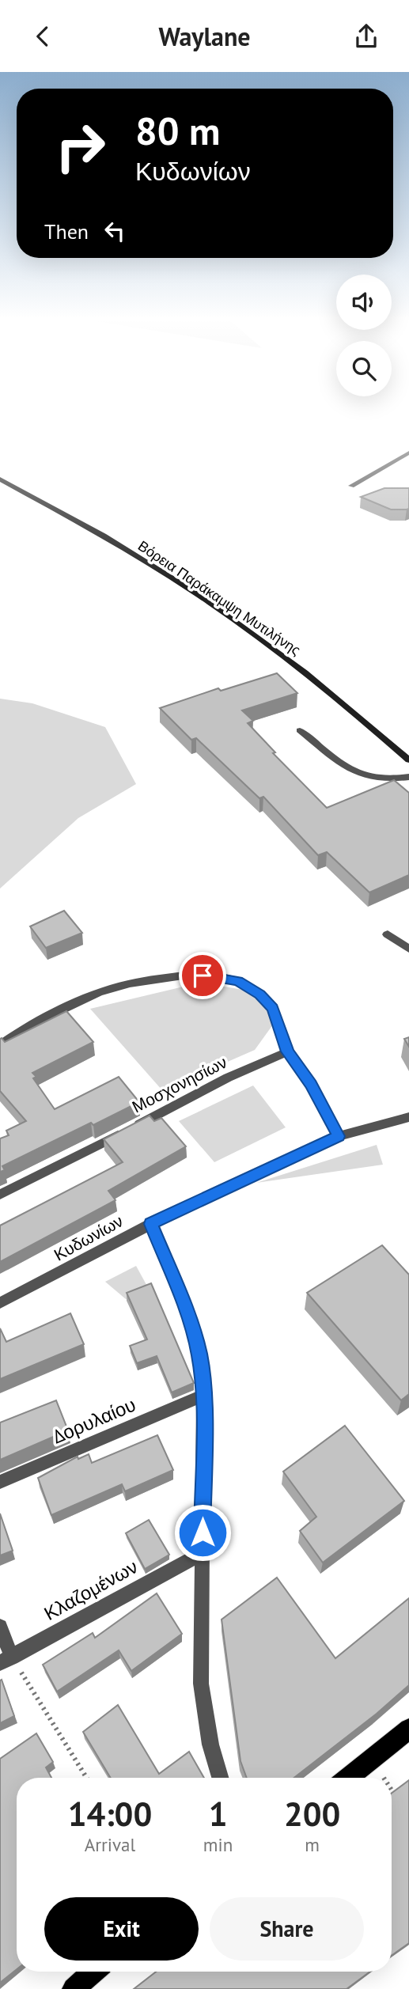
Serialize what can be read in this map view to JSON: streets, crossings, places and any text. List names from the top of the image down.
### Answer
{
  "streets": {
    "main road": ["Βόρεια Παράκαμψη Μυτιλήνης"],
    "street": [
      "Μοσχονησίων",
      "Κυδωνίων",
      "Δορυλαίου",
      "Κλαζομένων"
    ]
  },
  "page": {
    "header": "Waylane",
    "turn": ["80 m", "Κυδωνίων"],
    "then": "Then",
    "eta": [
      "14:00",
      "Arrival",
      "1",
      "min",
      "200",
      "m"
    ],
    "buttons": ["Exit", "Share"]
  }
}
